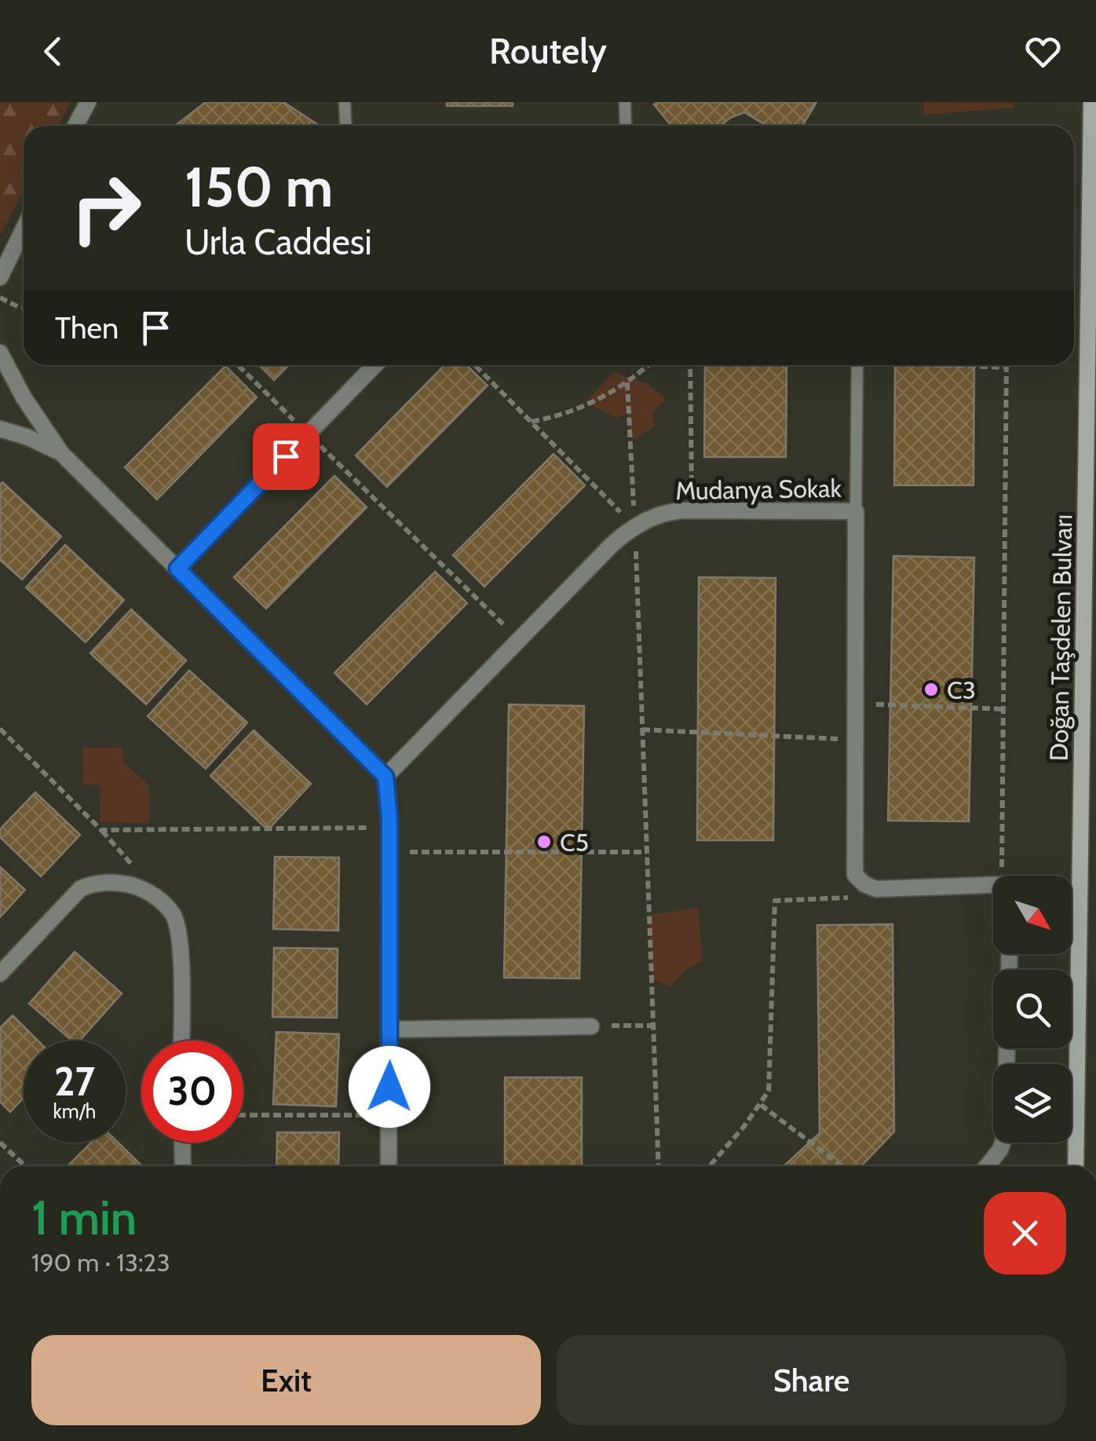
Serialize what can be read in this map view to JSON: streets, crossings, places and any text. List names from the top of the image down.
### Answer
{
  "streets": {
    "main road": ["Doğan Taşdelen Bulvarı"],
    "street": ["Mudanya Sokak"]
  },
  "places": ["C3", "C5"],
  "north": "bottom right",
  "page": {
    "header": "Routely",
    "turn": ["150 m", "Urla Caddesi"],
    "then": "Then",
    "speed": "27 km/h",
    "limit": "30",
    "heading": ["1 min", "190 m · 13:23"],
    "buttons": ["Exit", "Share"]
  }
}
